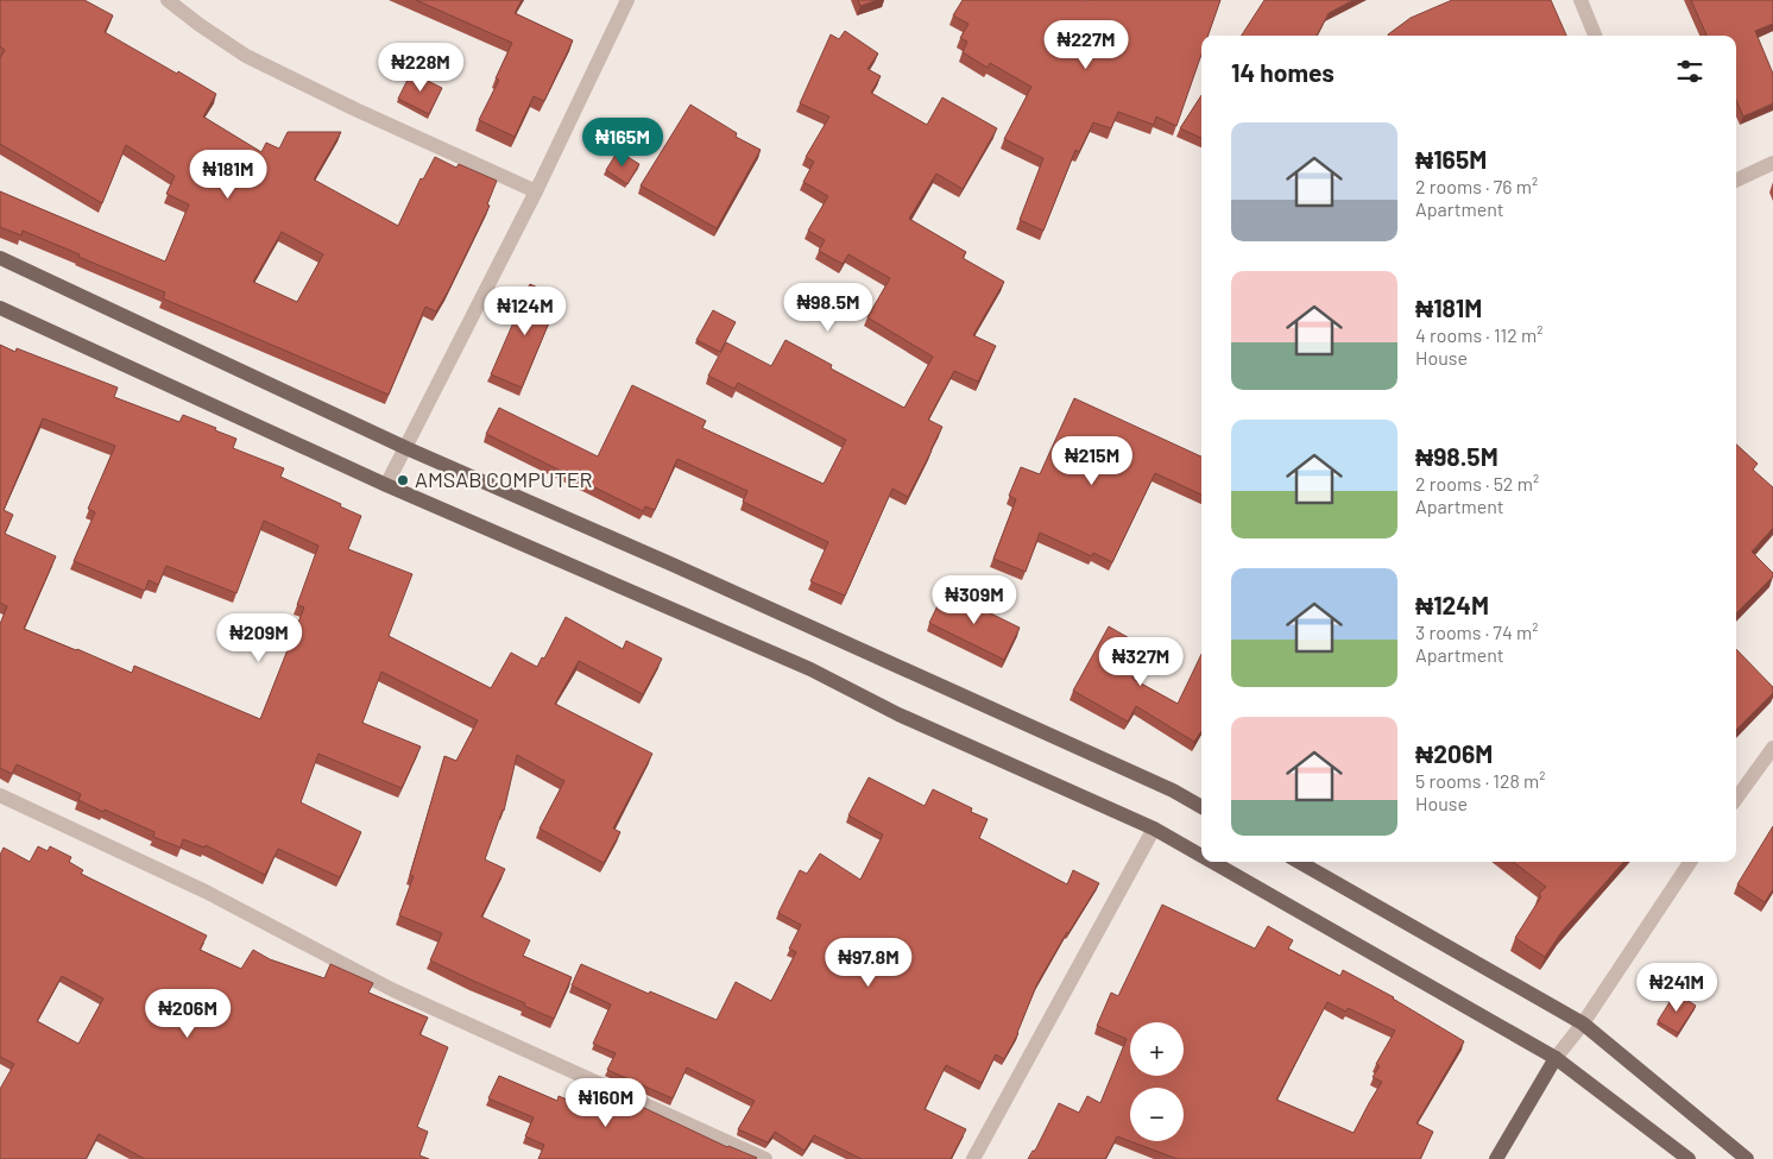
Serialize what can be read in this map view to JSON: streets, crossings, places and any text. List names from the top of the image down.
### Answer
{
  "places": ["AMSAB COMPUTER"],
  "page": {
    "price": [
      "₦227M",
      "₦228M",
      "₦165M",
      "₦181M",
      "₦98.5M",
      "₦124M",
      "₦215M",
      "₦309M",
      "₦209M",
      "₦327M",
      "₦97.8M",
      "₦241M",
      "₦206M",
      "₦160M"
    ],
    "heading": "14 homes",
    "list": [
      {
        "name": "₦165M",
        "note": "2 rooms · 76 m² · Apartment"
      },
      {
        "name": "₦181M",
        "note": "4 rooms · 112 m² · House"
      },
      {
        "name": "₦98.5M",
        "note": "2 rooms · 52 m² · Apartment"
      },
      {
        "name": "₦124M",
        "note": "3 rooms · 74 m² · Apartment"
      },
      {
        "name": "₦206M",
        "note": "5 rooms · 128 m² · House"
      }
    ],
    "map_buttons": ["+", "−"]
  }
}
